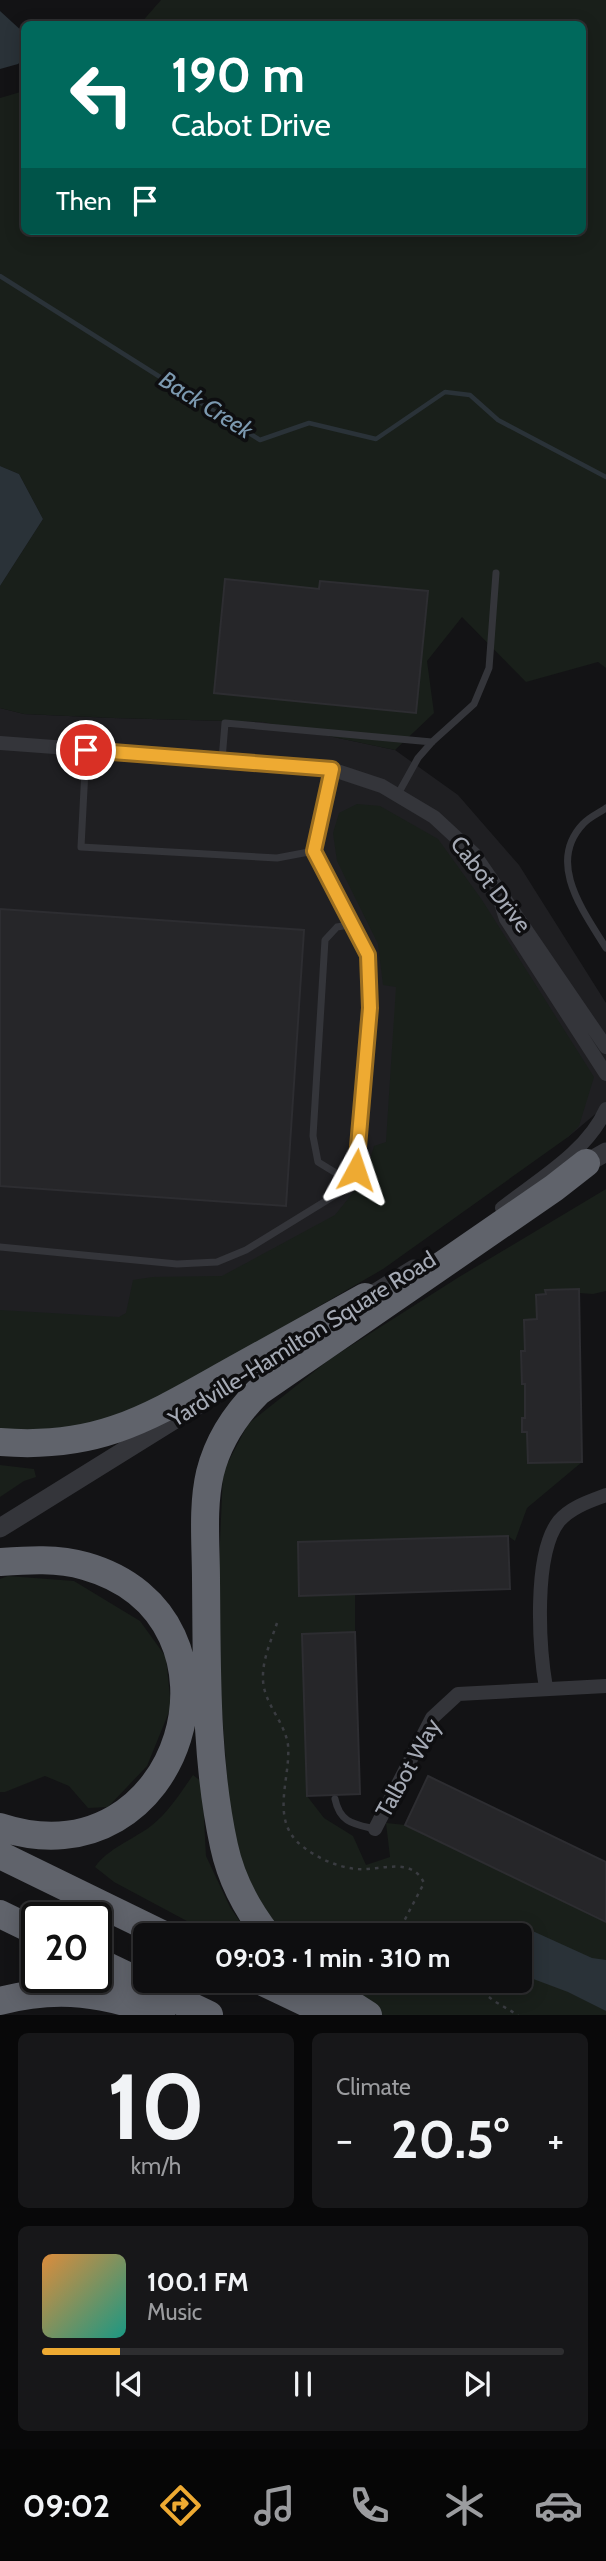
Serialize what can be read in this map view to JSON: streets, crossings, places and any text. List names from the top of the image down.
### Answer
{
  "streets": {
    "street": ["Cabot Drive", "Yardville-Hamilton Square Road", "Talbot Way"]
  },
  "water": ["Back Creek"],
  "page": {
    "turn": ["190 m", "Cabot Drive"],
    "then": "Then",
    "limit": "20",
    "trip": "09:03 · 1 min · 310 m",
    "tile": [
      ["10", "km/h"],
      "Climate"
    ],
    "heat": ["−", "20.5°", "+"],
    "song": ["100.1 FM", "Music"],
    "tabs": "09:02"
  }
}
